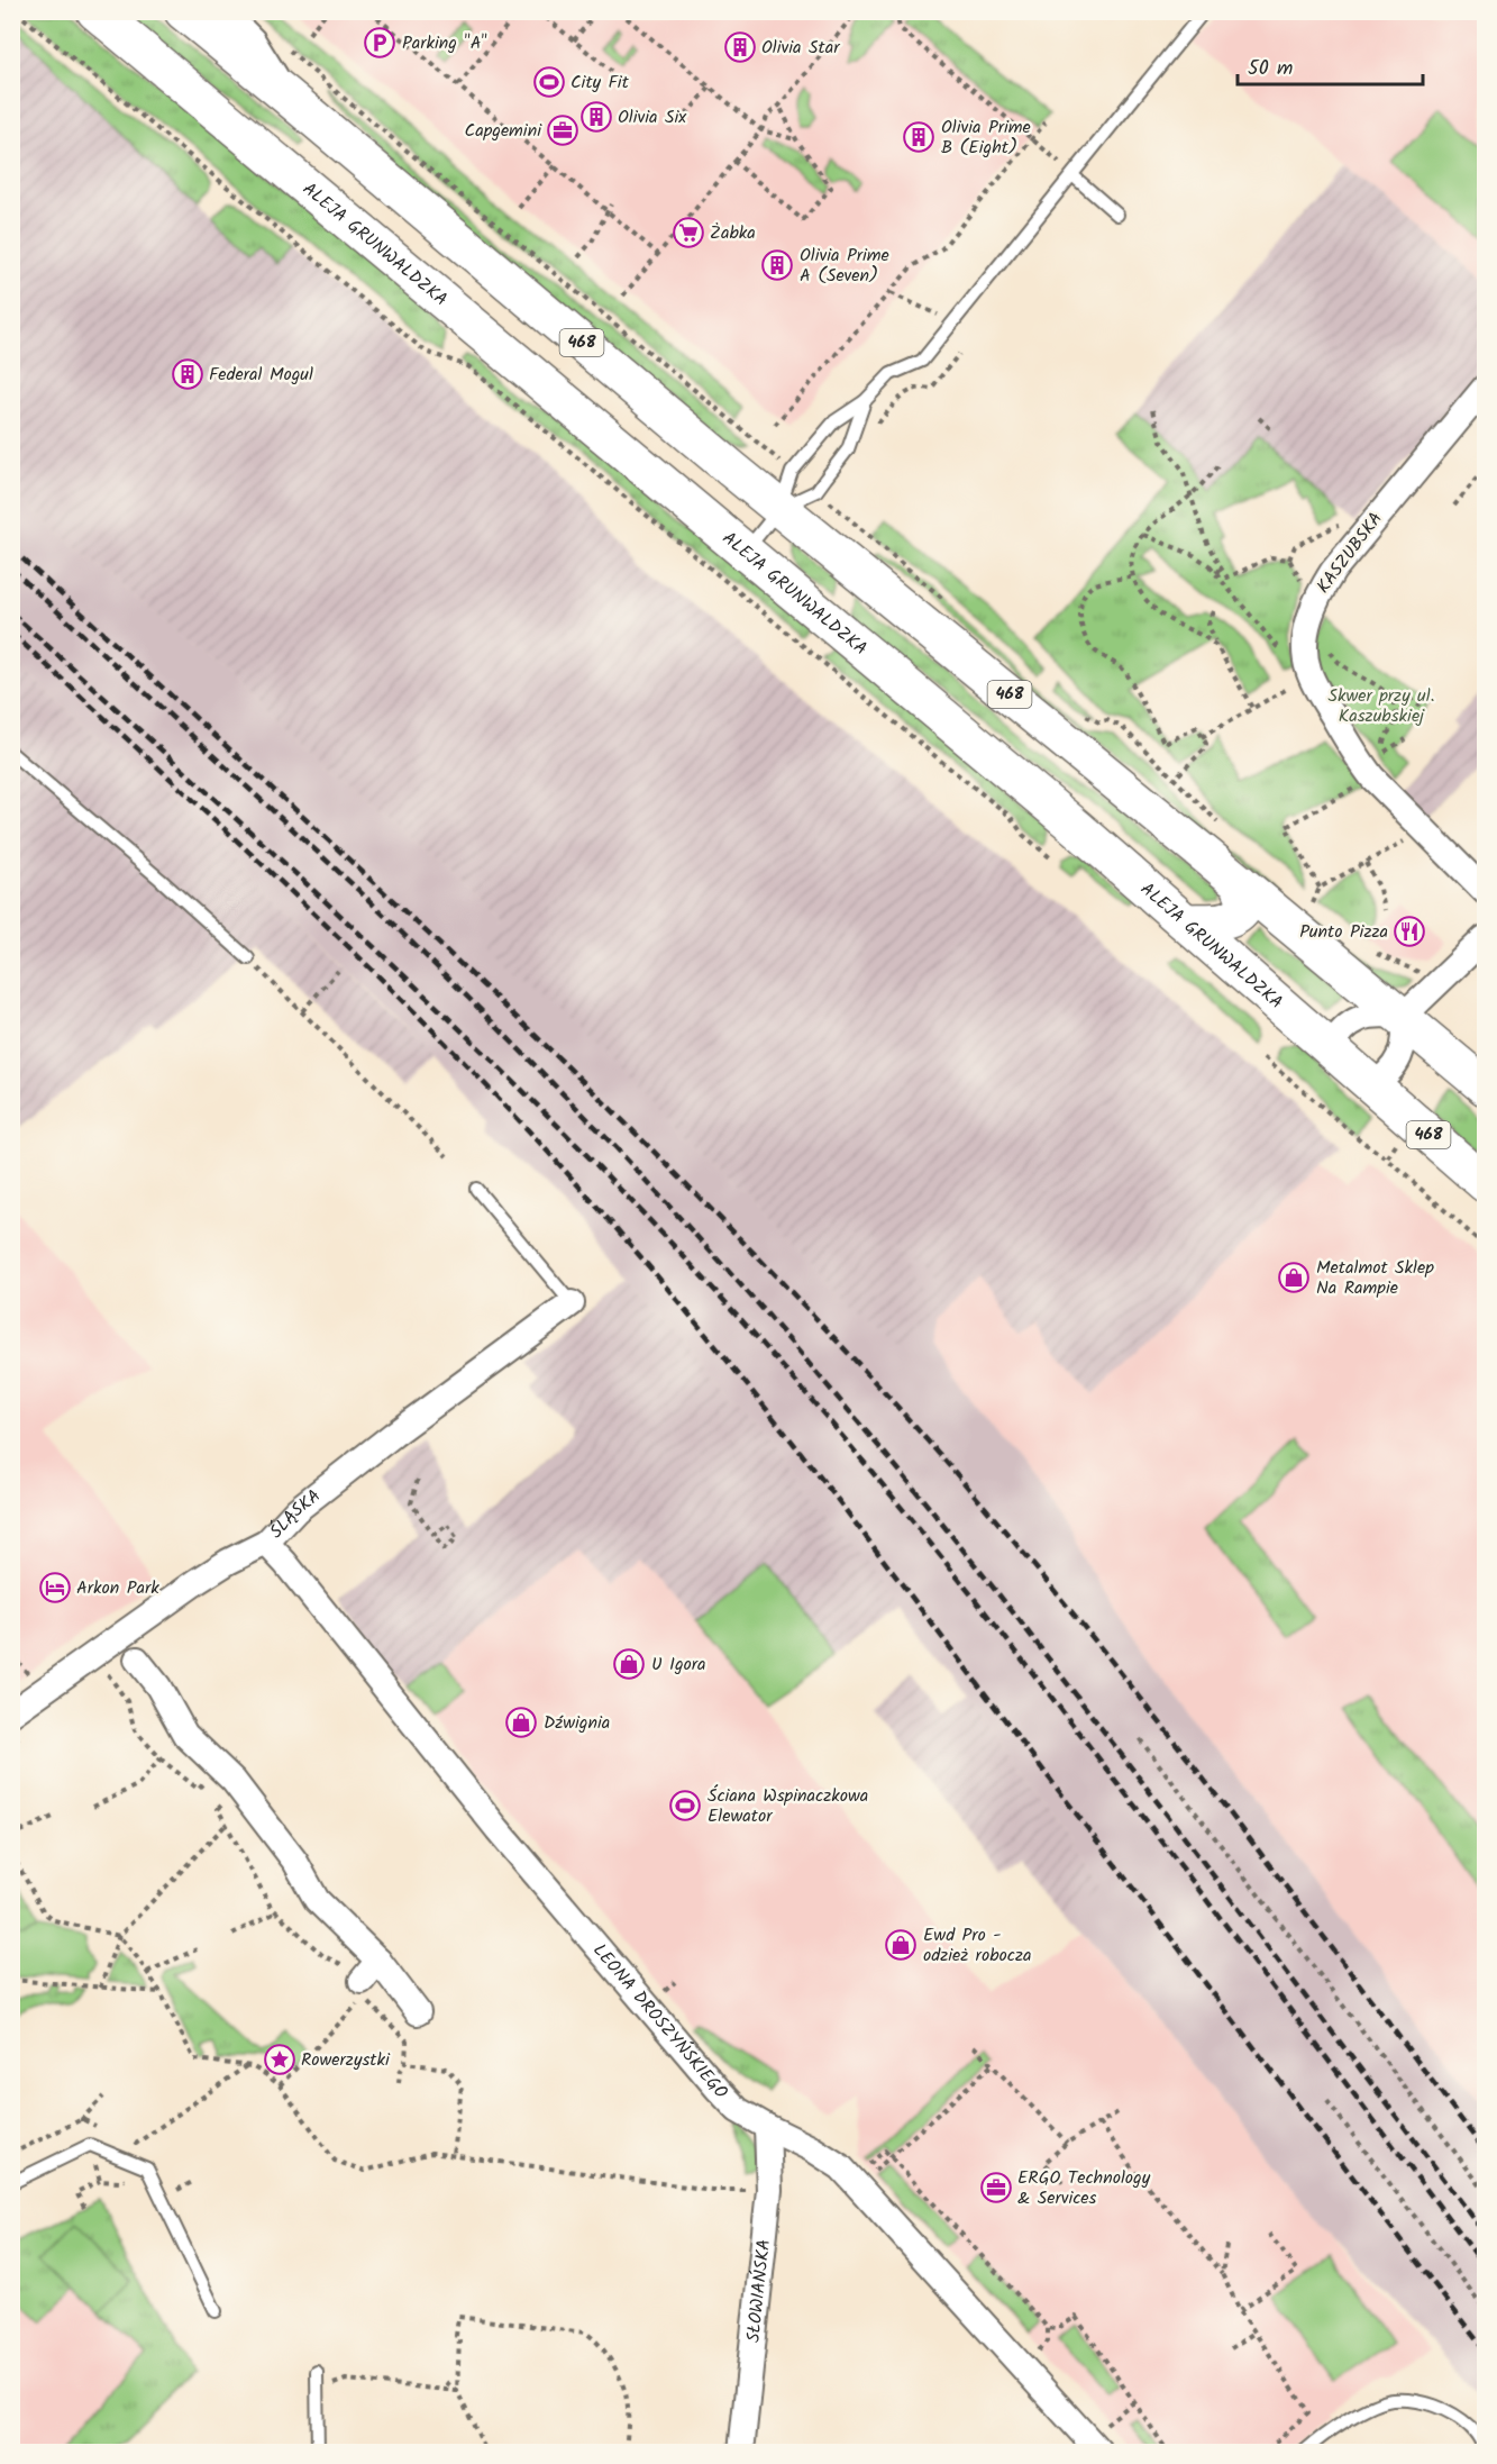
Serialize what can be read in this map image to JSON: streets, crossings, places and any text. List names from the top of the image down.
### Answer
{
  "streets": {
    "main road": ["ALEJA GRUNWALDZKA", "468"],
    "street": [
      "KASZUBSKA",
      "ŚLĄSKA",
      "LEONA DROSZYŃSKIEGO",
      "SŁOWIAŃSKA"
    ]
  },
  "crossings": [
    ["ALEJA GRUNWALDZKA", "468"],
    ["ŚLĄSKA", "LEONA DROSZYŃSKIEGO"],
    ["LEONA DROSZYŃSKIEGO", "SŁOWIAŃSKA"]
  ],
  "parks": ["Skwer przy ul. Kaszubskiej"],
  "places": {
    "parking": ["Parking \"A\""],
    "building": [
      "Olivia Star",
      "Olivia Six",
      "Olivia Prime B (Eight)",
      "Olivia Prime A (Seven)",
      "Federal Mogul"
    ],
    "sports": ["City Fit", "Ściana Wspinaczkowa Elewator"],
    "office": ["Capgemini", "ERGO Technology & Services"],
    "supermarket": ["Żabka"],
    "restaurant": ["Punto Pizza"],
    "shop": [
      "Metalmot Sklep Na Rampie",
      "U Igora",
      "Dźwignia",
      "Ewd Pro - odzież robocza"
    ],
    "hotel": ["Arkon Park"],
    "place": ["Rowerzystki"]
  },
  "scale_bar": "50 m"
}
